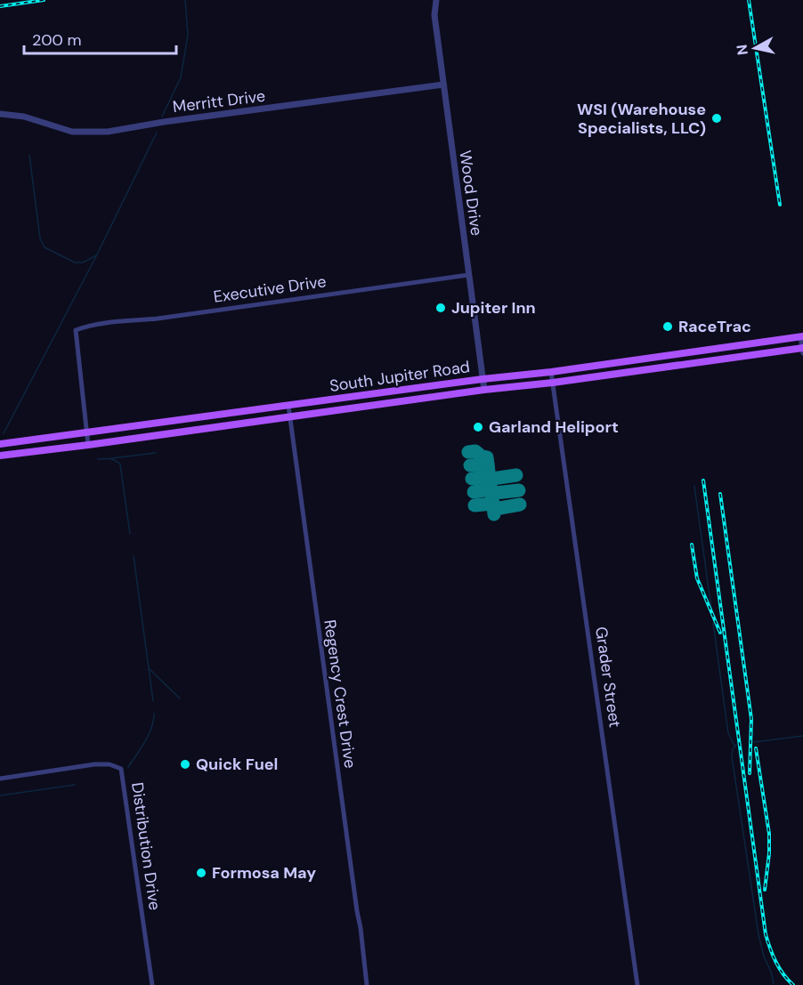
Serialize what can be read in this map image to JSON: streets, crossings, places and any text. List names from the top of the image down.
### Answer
{
  "streets": {
    "main road": ["South Jupiter Road"],
    "street": [
      "Merritt Drive",
      "Wood Drive",
      "Executive Drive",
      "Grader Street",
      "Regency Crest Drive",
      "Distribution Drive"
    ]
  },
  "crossings": [
    ["Merritt Drive", "Wood Drive"],
    ["Wood Drive", "Executive Drive"],
    ["Wood Drive", "South Jupiter Road"],
    ["Executive Drive", "South Jupiter Road"],
    ["South Jupiter Road", "Grader Street"],
    ["South Jupiter Road", "Regency Crest Drive"]
  ],
  "places": [
    "WSI (Warehouse Specialists, LLC)",
    "Jupiter Inn",
    "RaceTrac",
    "Garland Heliport",
    "Quick Fuel",
    "Formosa May"
  ],
  "scale_bar": "200 m",
  "north": "left"
}
